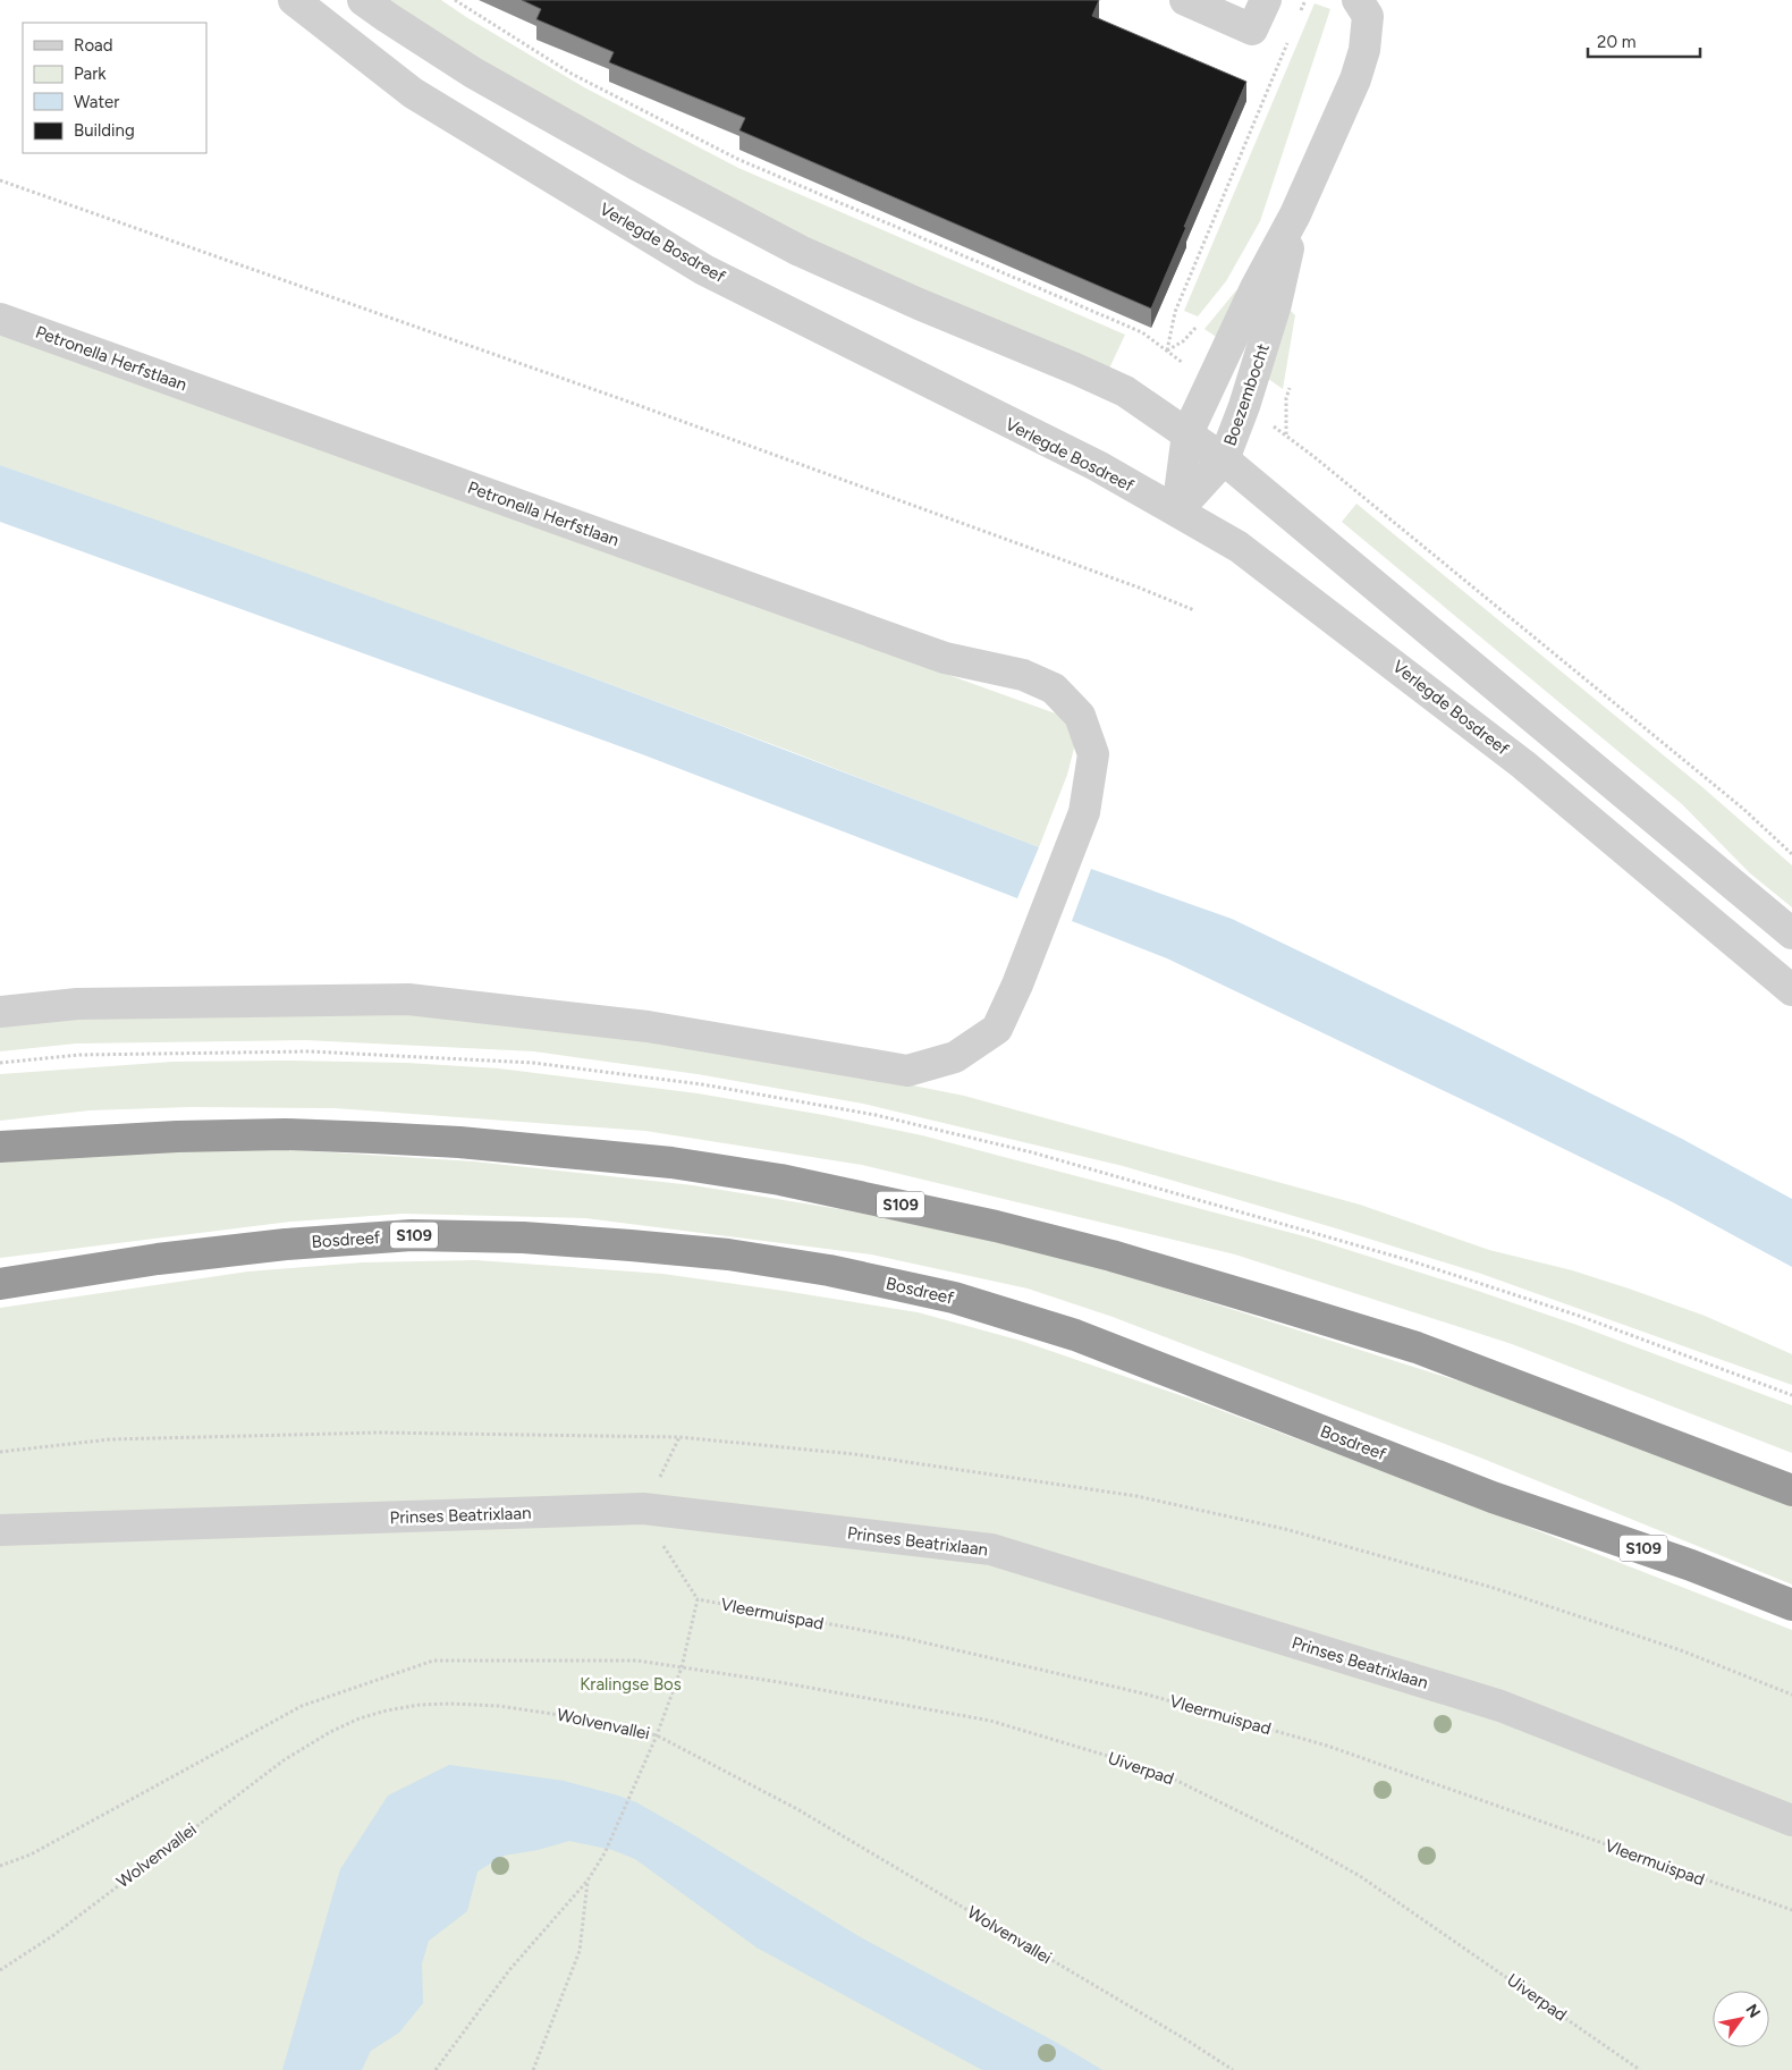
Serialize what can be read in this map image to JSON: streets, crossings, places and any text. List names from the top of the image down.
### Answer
{
  "streets": {
    "highway": ["S109", "Bosdreef"],
    "street": [
      "Verlegde Bosdreef",
      "Petronella Herfstlaan",
      "Boezembocht",
      "Prinses Beatrixlaan"
    ],
    "path": ["Vleermuispad", "Wolvenvallei", "Uiverpad"]
  },
  "crossings": [
    ["Verlegde Bosdreef", "Boezembocht"],
    ["Vleermuispad", "Uiverpad"]
  ],
  "parks": ["Kralingse Bos"],
  "legend": [
    "Road",
    "Park",
    "Water",
    "Building"
  ],
  "scale_bar": "20 m",
  "north": "top right"
}
